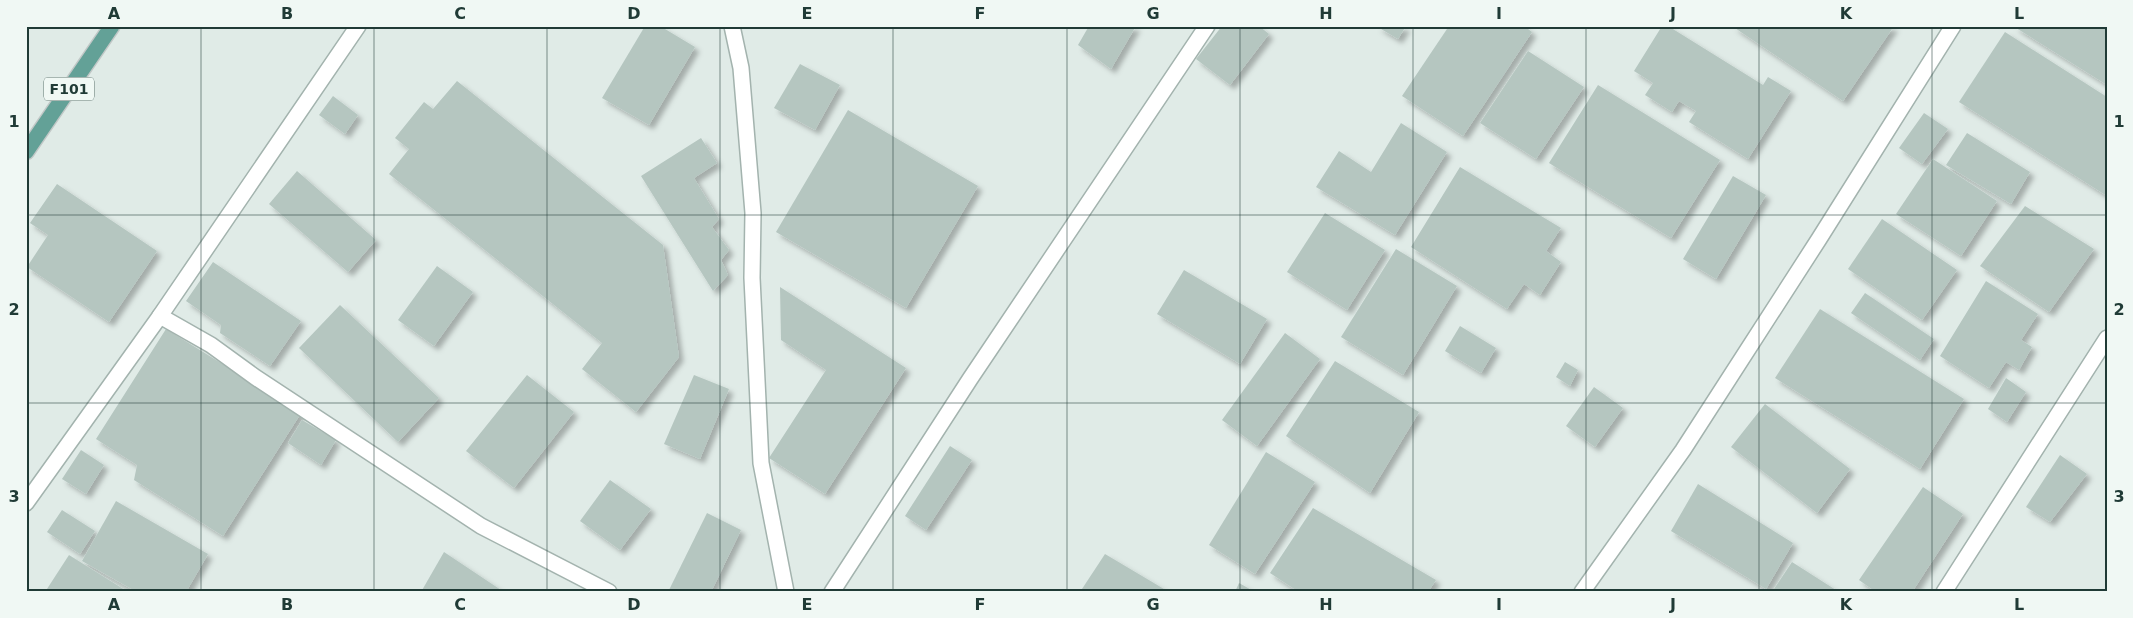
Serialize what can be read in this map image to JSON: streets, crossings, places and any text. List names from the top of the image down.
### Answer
{
  "streets": {
    "main road": ["F101"]
  },
  "grid": {
    "columns": [
      "A",
      "B",
      "C",
      "D",
      "E",
      "F",
      "G",
      "H",
      "I",
      "J",
      "K",
      "L"
    ],
    "rows": ["1", "2", "3"]
  }
}
